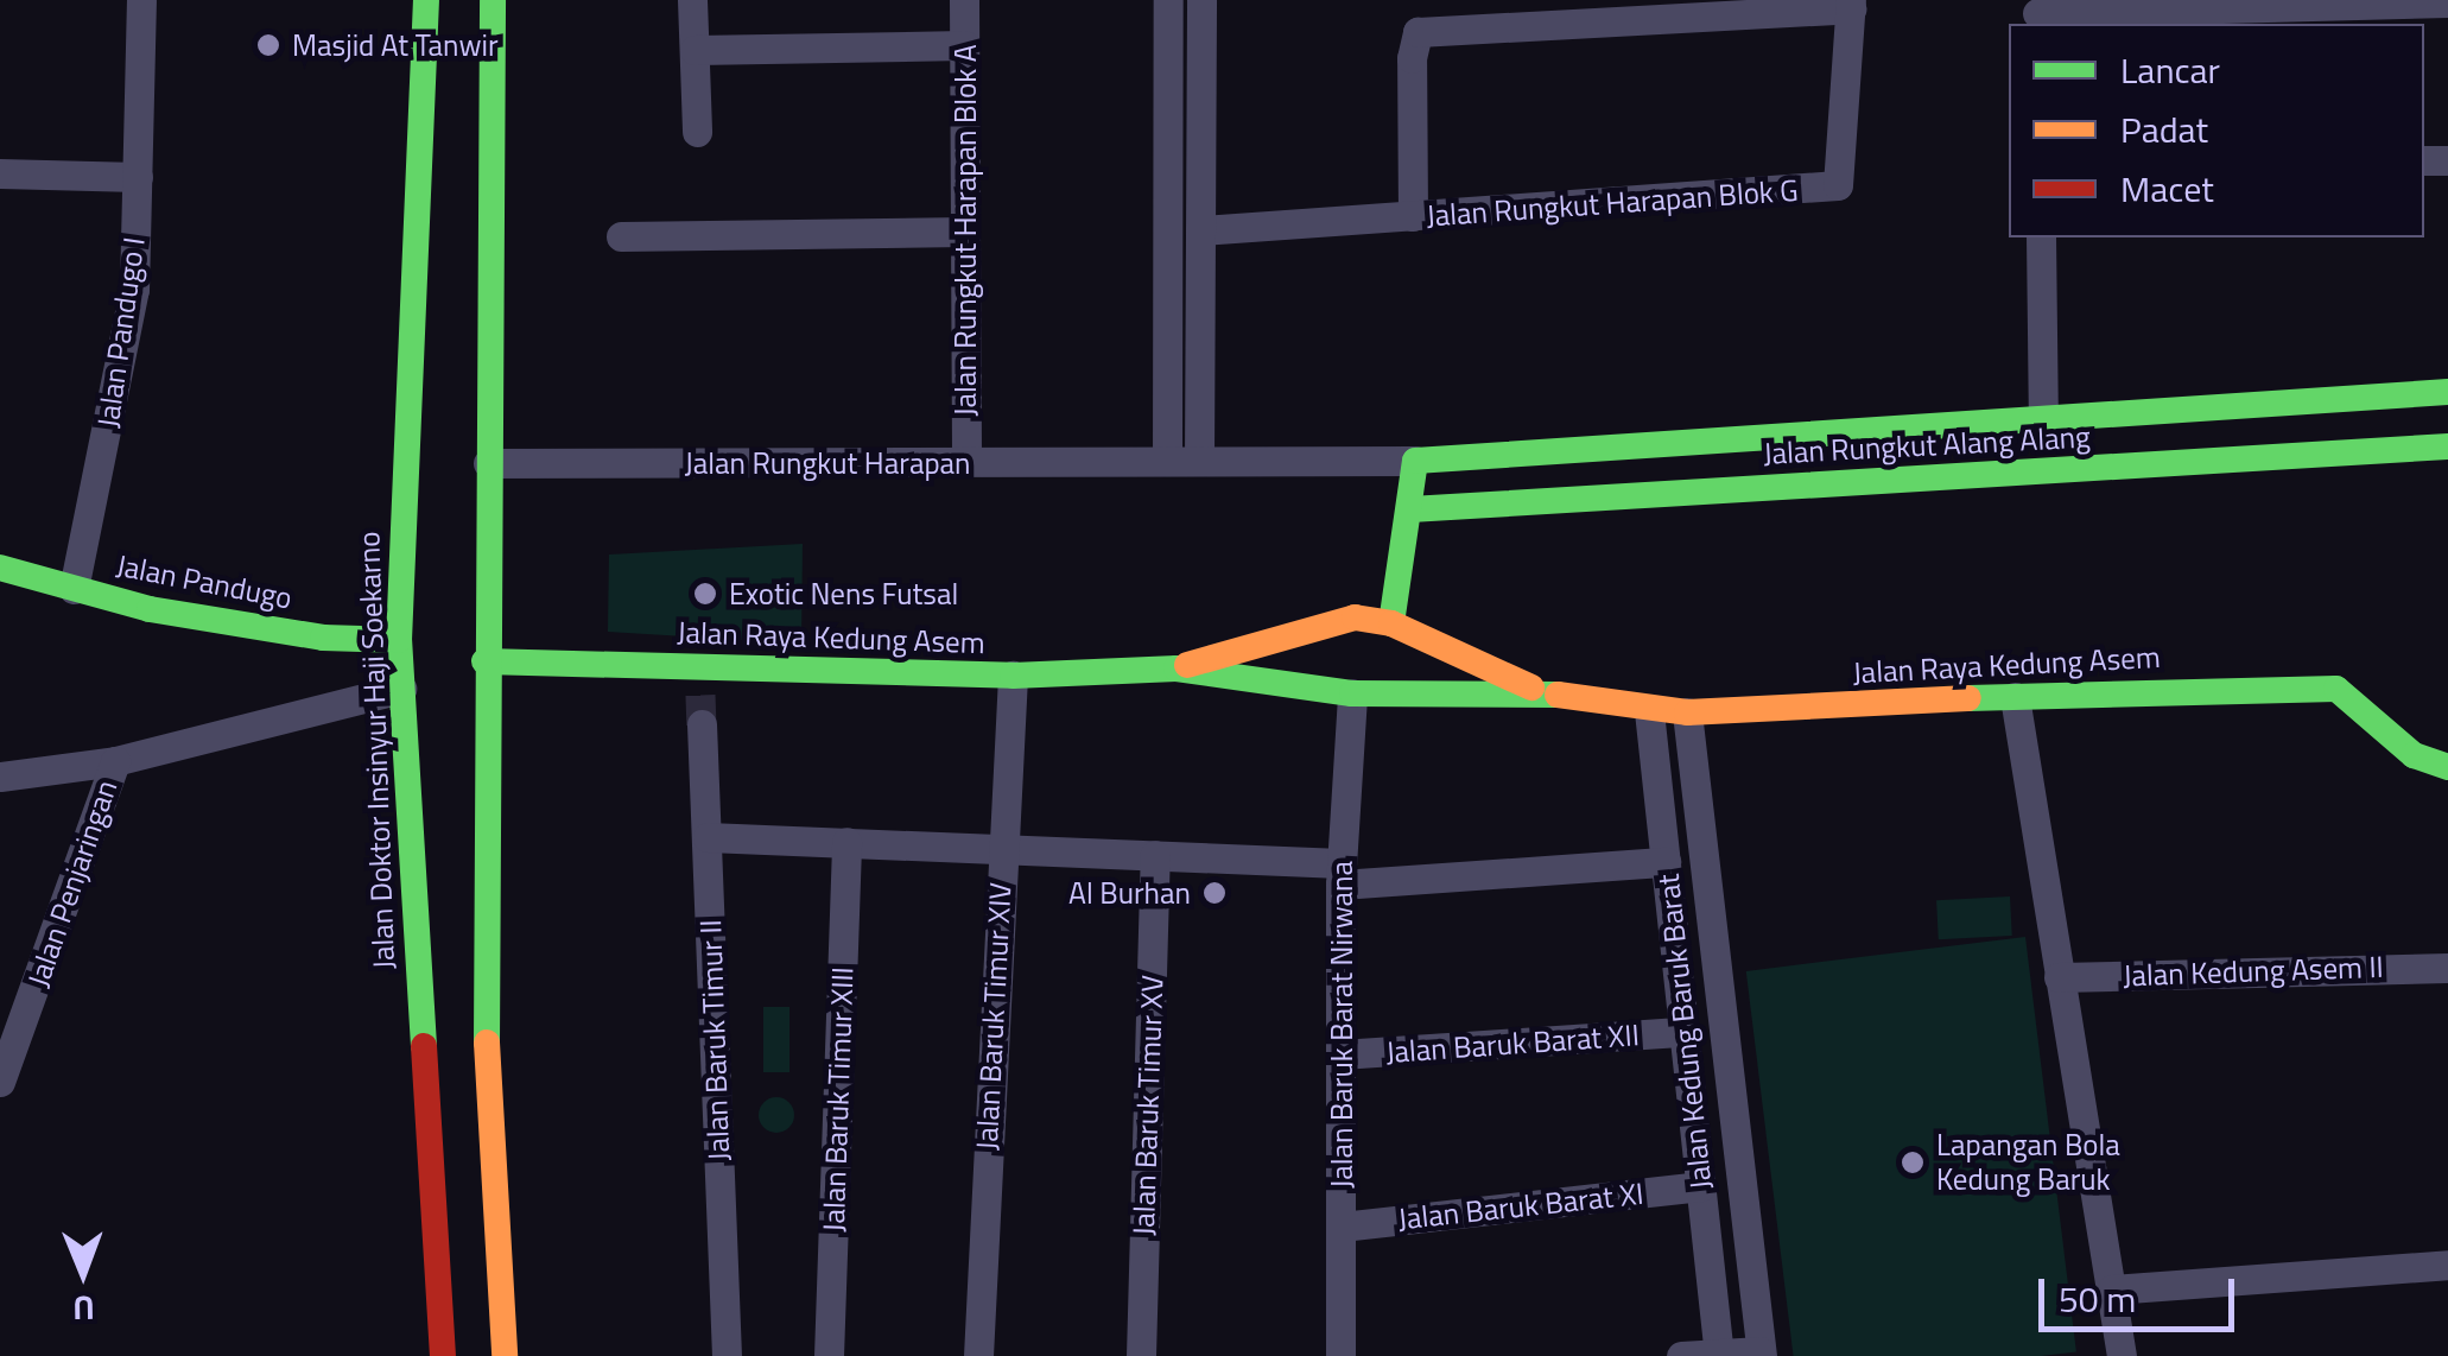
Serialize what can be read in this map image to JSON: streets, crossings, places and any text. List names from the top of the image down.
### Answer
{
  "streets": {
    "street": [
      "Jalan Rungkut Harapan Blok G",
      "Jalan Rungkut Harapan Blok A",
      "Jalan Pandugo I",
      "Jalan Rungkut Alang Alang",
      "Jalan Rungkut Harapan",
      "Jalan Pandugo",
      "Jalan Raya Kedung Asem",
      "Jalan Doktor Insinyur Haji Soekarno",
      "Jalan Penjaringan",
      "Jalan Kedung Asem II",
      "Jalan Baruk Timur XIV",
      "Jalan Baruk Barat Nirwana",
      "Jalan Kedung Baruk Barat",
      "Jalan Baruk Timur II",
      "Jalan Baruk Barat XII",
      "Jalan Baruk Timur XIII",
      "Jalan Baruk Timur XV",
      "Jalan Baruk Barat XI"
    ]
  },
  "crossings": [
    ["Jalan Rungkut Harapan Blok A", "Jalan Rungkut Harapan"],
    ["Jalan Pandugo I", "Jalan Pandugo"],
    ["Jalan Rungkut Alang Alang", "Jalan Rungkut Harapan"],
    ["Jalan Pandugo", "Jalan Doktor Insinyur Haji Soekarno"],
    ["Jalan Raya Kedung Asem", "Jalan Baruk Timur XIV"],
    ["Jalan Raya Kedung Asem", "Jalan Baruk Barat Nirwana"],
    ["Jalan Raya Kedung Asem", "Jalan Kedung Baruk Barat"],
    ["Jalan Raya Kedung Asem", "Jalan Baruk Timur II"],
    ["Jalan Doktor Insinyur Haji Soekarno", "Jalan Penjaringan"],
    ["Jalan Baruk Barat Nirwana", "Jalan Baruk Barat XII"],
    ["Jalan Baruk Barat Nirwana", "Jalan Baruk Barat XI"],
    ["Jalan Kedung Baruk Barat", "Jalan Baruk Barat XII"],
    ["Jalan Kedung Baruk Barat", "Jalan Baruk Barat XI"]
  ],
  "places": [
    "Masjid At Tanwir",
    "Exotic Nens Futsal",
    "Al Burhan",
    "Lapangan Bola Kedung Baruk"
  ],
  "legend": ["Lancar", "Padat", "Macet"],
  "scale_bar": "50 m",
  "north": "bottom"
}
